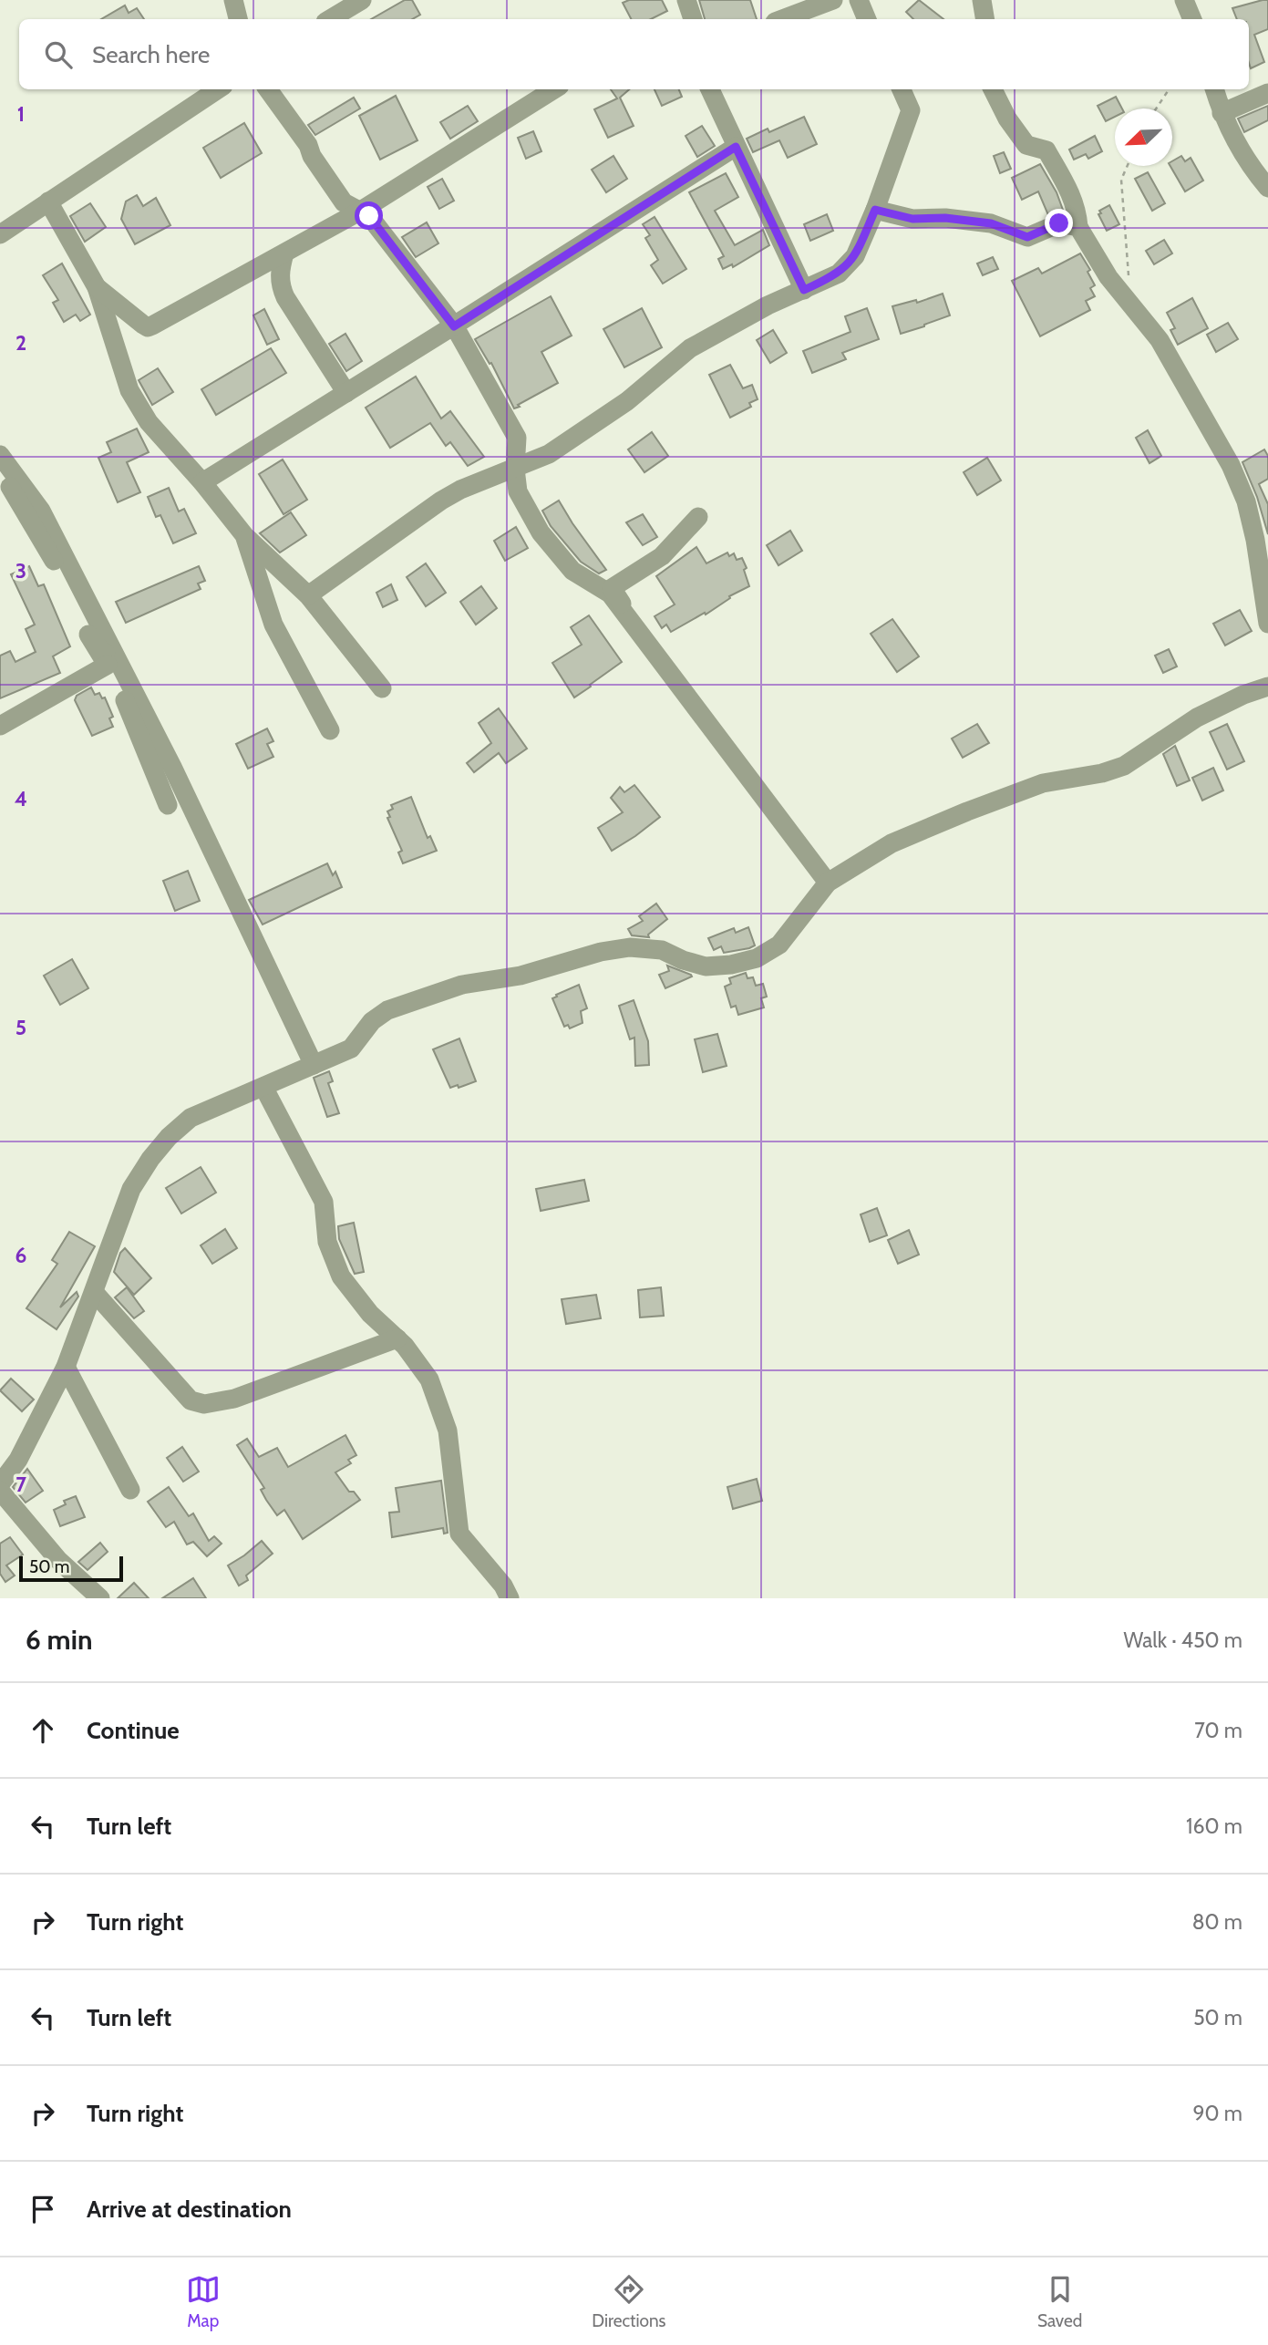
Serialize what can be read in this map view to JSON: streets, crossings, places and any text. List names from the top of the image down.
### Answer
{
  "scale_bar": "50 m",
  "north": "bottom left",
  "page": {
    "search": "Search here",
    "scale": "50 m",
    "heading": ["6 min", "Walk · 450 m"],
    "list": [
      ["Continue", "70 m"],
      ["Turn left", "160 m"],
      ["Turn right", "80 m"],
      ["Turn left", "50 m"],
      ["Turn right", "90 m"],
      "Arrive at destination"
    ],
    "nav": ["Map", "Directions", "Saved"]
  },
  "grid": {
    "rows": [
      "1",
      "2",
      "3",
      "4",
      "5",
      "6",
      "7"
    ]
  }
}
